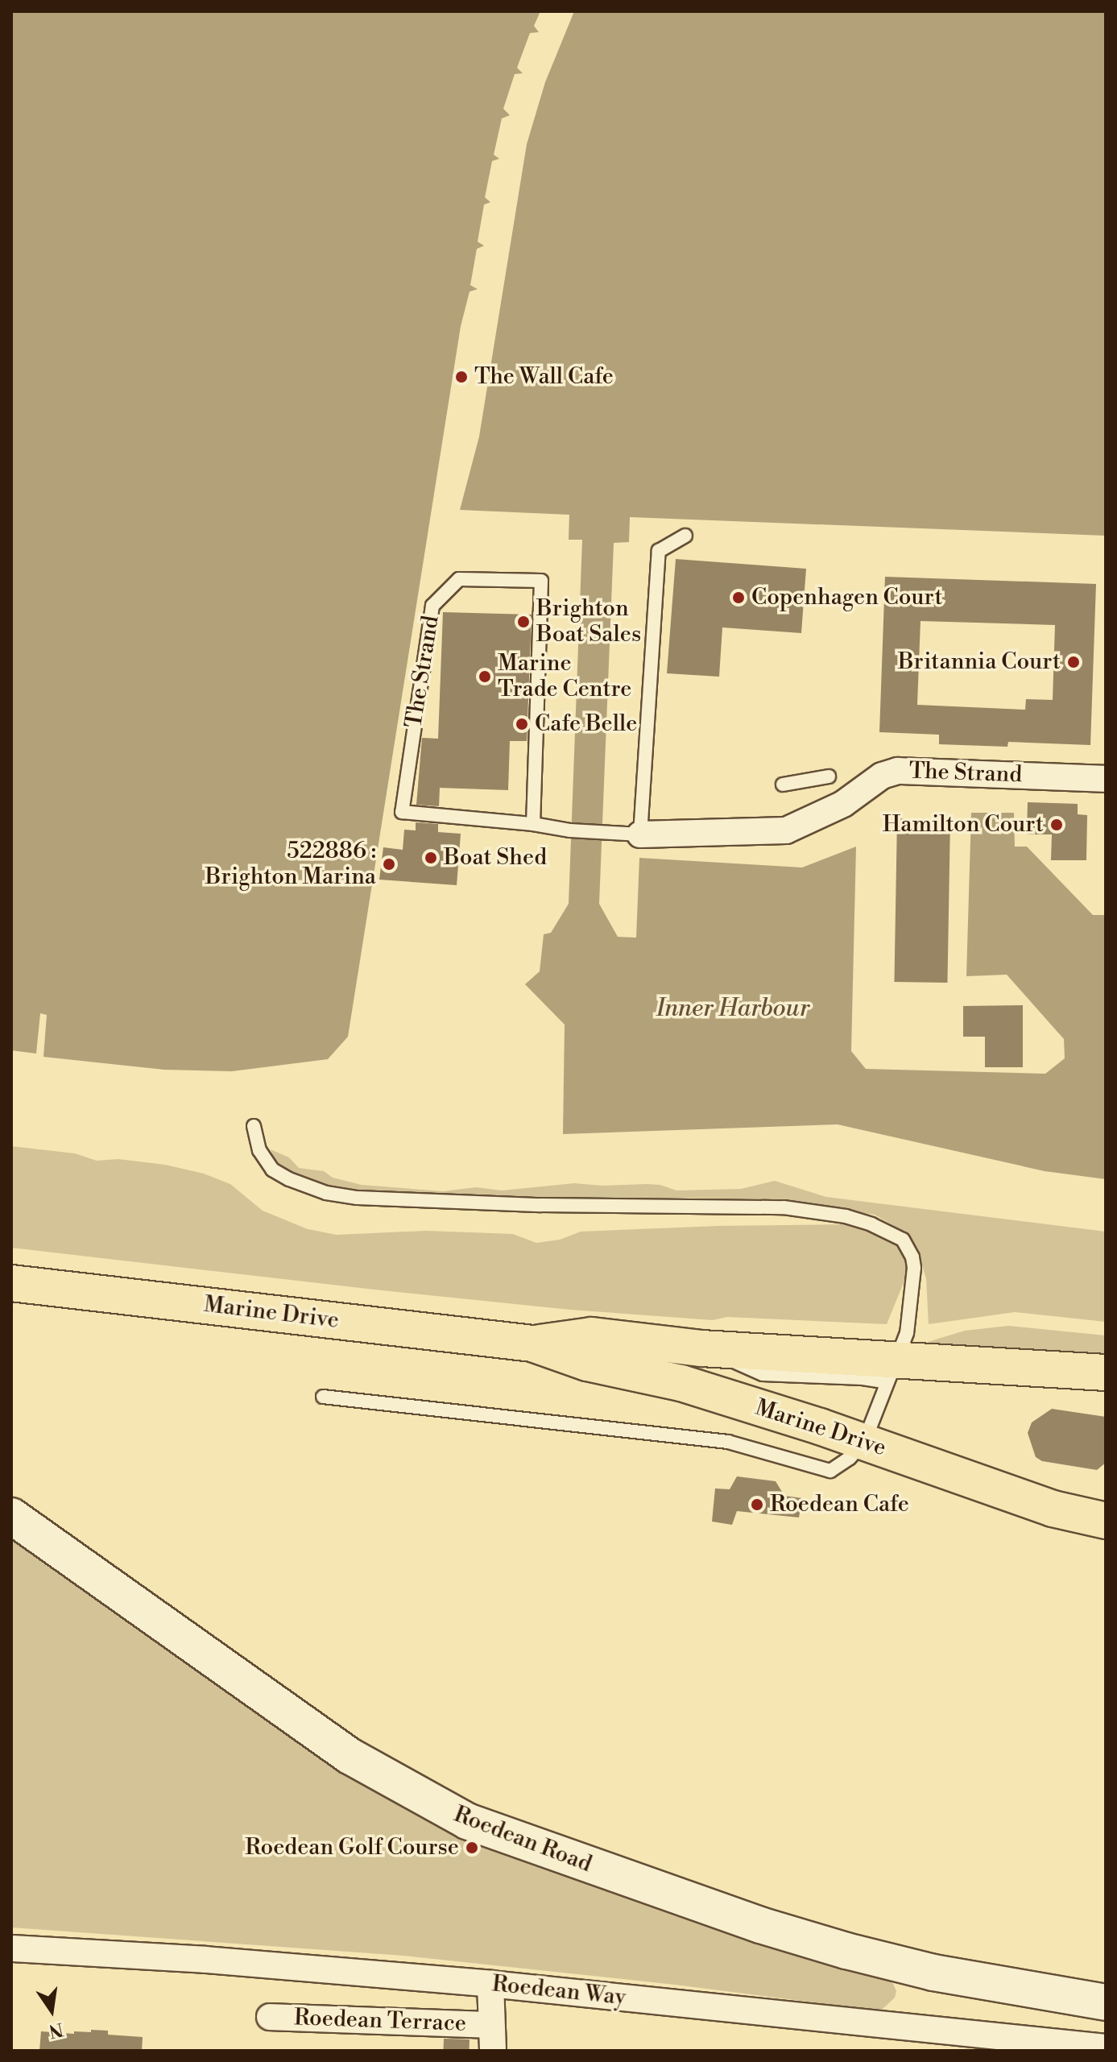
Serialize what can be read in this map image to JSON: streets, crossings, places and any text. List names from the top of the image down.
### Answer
{
  "streets": {
    "main road": ["Marine Drive", "Roedean Road"],
    "street": ["The Strand", "Roedean Way", "Roedean Terrace"]
  },
  "water": ["Inner Harbour"],
  "places": [
    "The Wall Cafe",
    "Copenhagen Court",
    "Brighton Boat Sales",
    "Britannia Court",
    "Marine Trade Centre",
    "Cafe Belle",
    "Hamilton Court",
    "Boat Shed",
    "522886 : Brighton Marina",
    "Roedean Cafe",
    "Roedean Golf Course"
  ],
  "north": "bottom"
}
